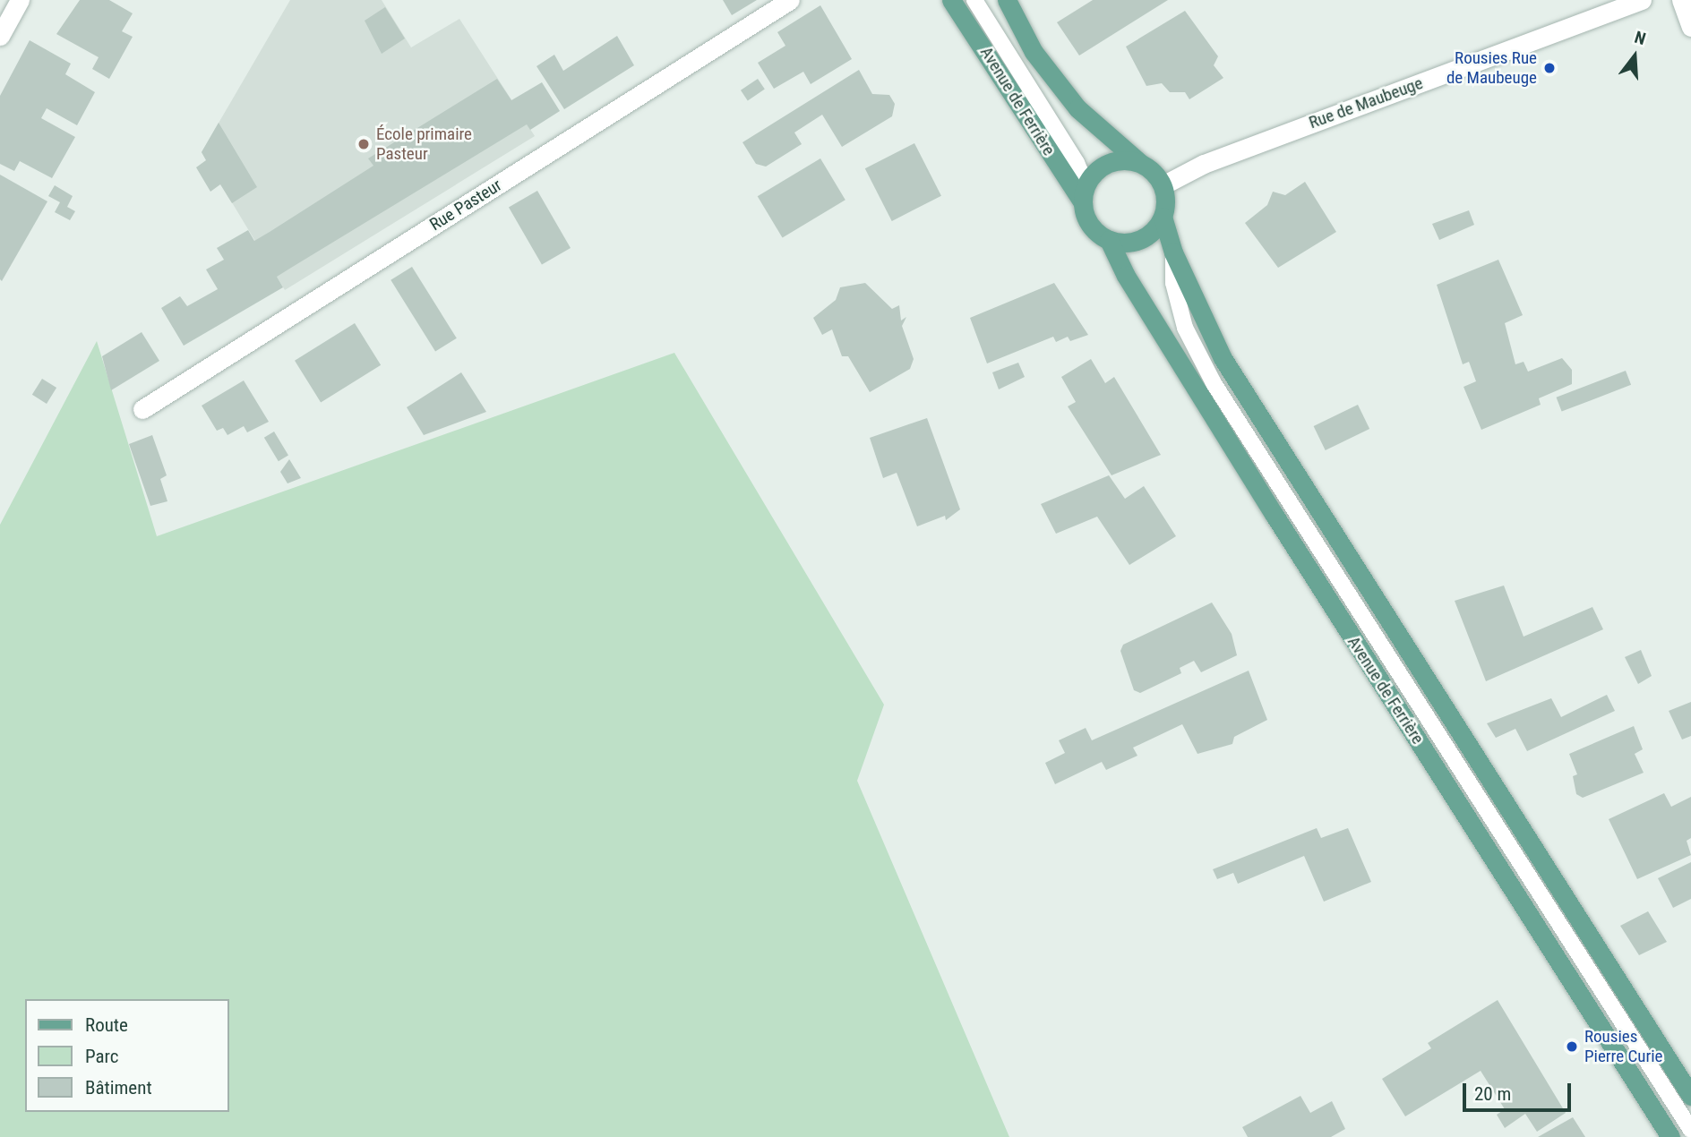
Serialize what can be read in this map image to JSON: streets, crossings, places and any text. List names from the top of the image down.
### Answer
{
  "streets": {
    "main road": ["Avenue de Ferrière"],
    "street": ["Rue de Maubeuge", "Rue Pasteur"]
  },
  "crossings": [
    ["Avenue de Ferrière", "Rue de Maubeuge"]
  ],
  "places": ["Rousies Rue de Maubeuge", "École primaire Pasteur", "Rousies Pierre Curie"],
  "legend": ["Route", "Parc", "Bâtiment"],
  "scale_bar": "20 m",
  "north": "top"
}
